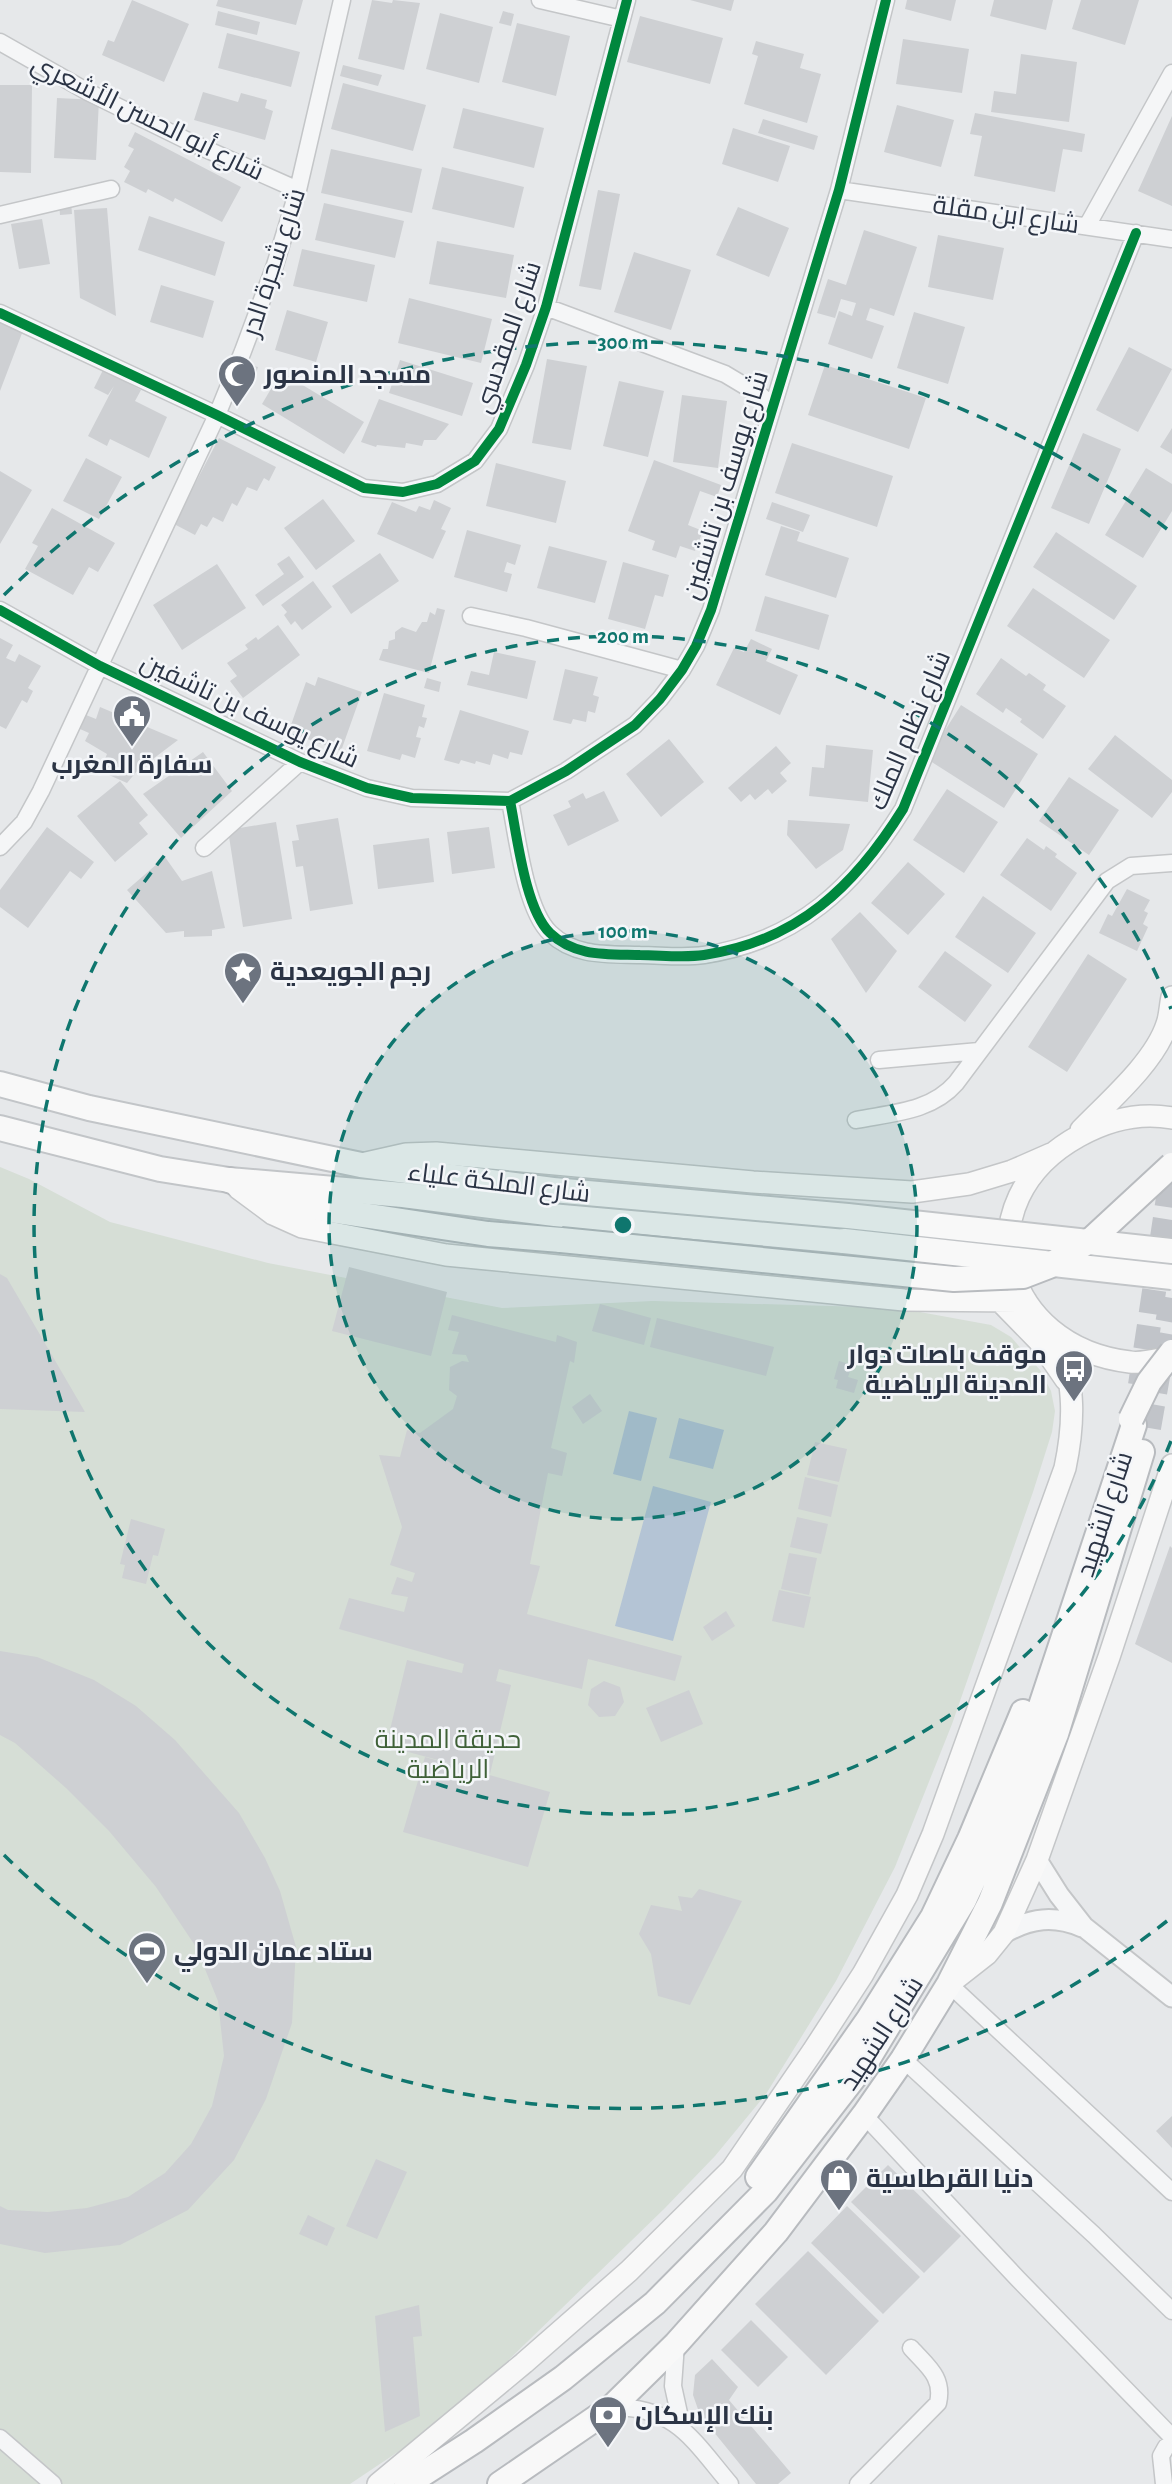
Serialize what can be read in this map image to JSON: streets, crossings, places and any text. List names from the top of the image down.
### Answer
{
  "streets": {
    "main road": ["شارع الملكة علياء", "شارع الشهيد"],
    "street": [
      "شارع أبو الحسن الأشعري",
      "شارع ابن مقلة",
      "شارع شجرة الدر",
      "شارع المقدسي",
      "شارع يوسف بن تاشفين",
      "شارع نظام الملك"
    ]
  },
  "crossings": [
    ["شارع أبو الحسن الأشعري", "شارع شجرة الدر"],
    ["شارع ابن مقلة", "شارع يوسف بن تاشفين"],
    ["شارع ابن مقلة", "شارع نظام الملك"],
    ["شارع شجرة الدر", "شارع المقدسي"],
    ["شارع شجرة الدر", "شارع يوسف بن تاشفين"],
    ["شارع يوسف بن تاشفين", "شارع نظام الملك"]
  ],
  "parks": ["حديقة المدينة الرياضية"],
  "places": {
    "mosque": ["مسجد المنصور"],
    "public building": ["سفارة المغرب"],
    "place": ["رجم الجويعدية"],
    "bus stop": ["موقف باصات دوار المدينة الرياضية"],
    "sports": ["ستاد عمان الدولي"],
    "shop": ["دنيا القرطاسية"],
    "bank": ["بنك الإسكان"]
  },
  "rings": ["300 m", "200 m", "100 m"]
}
